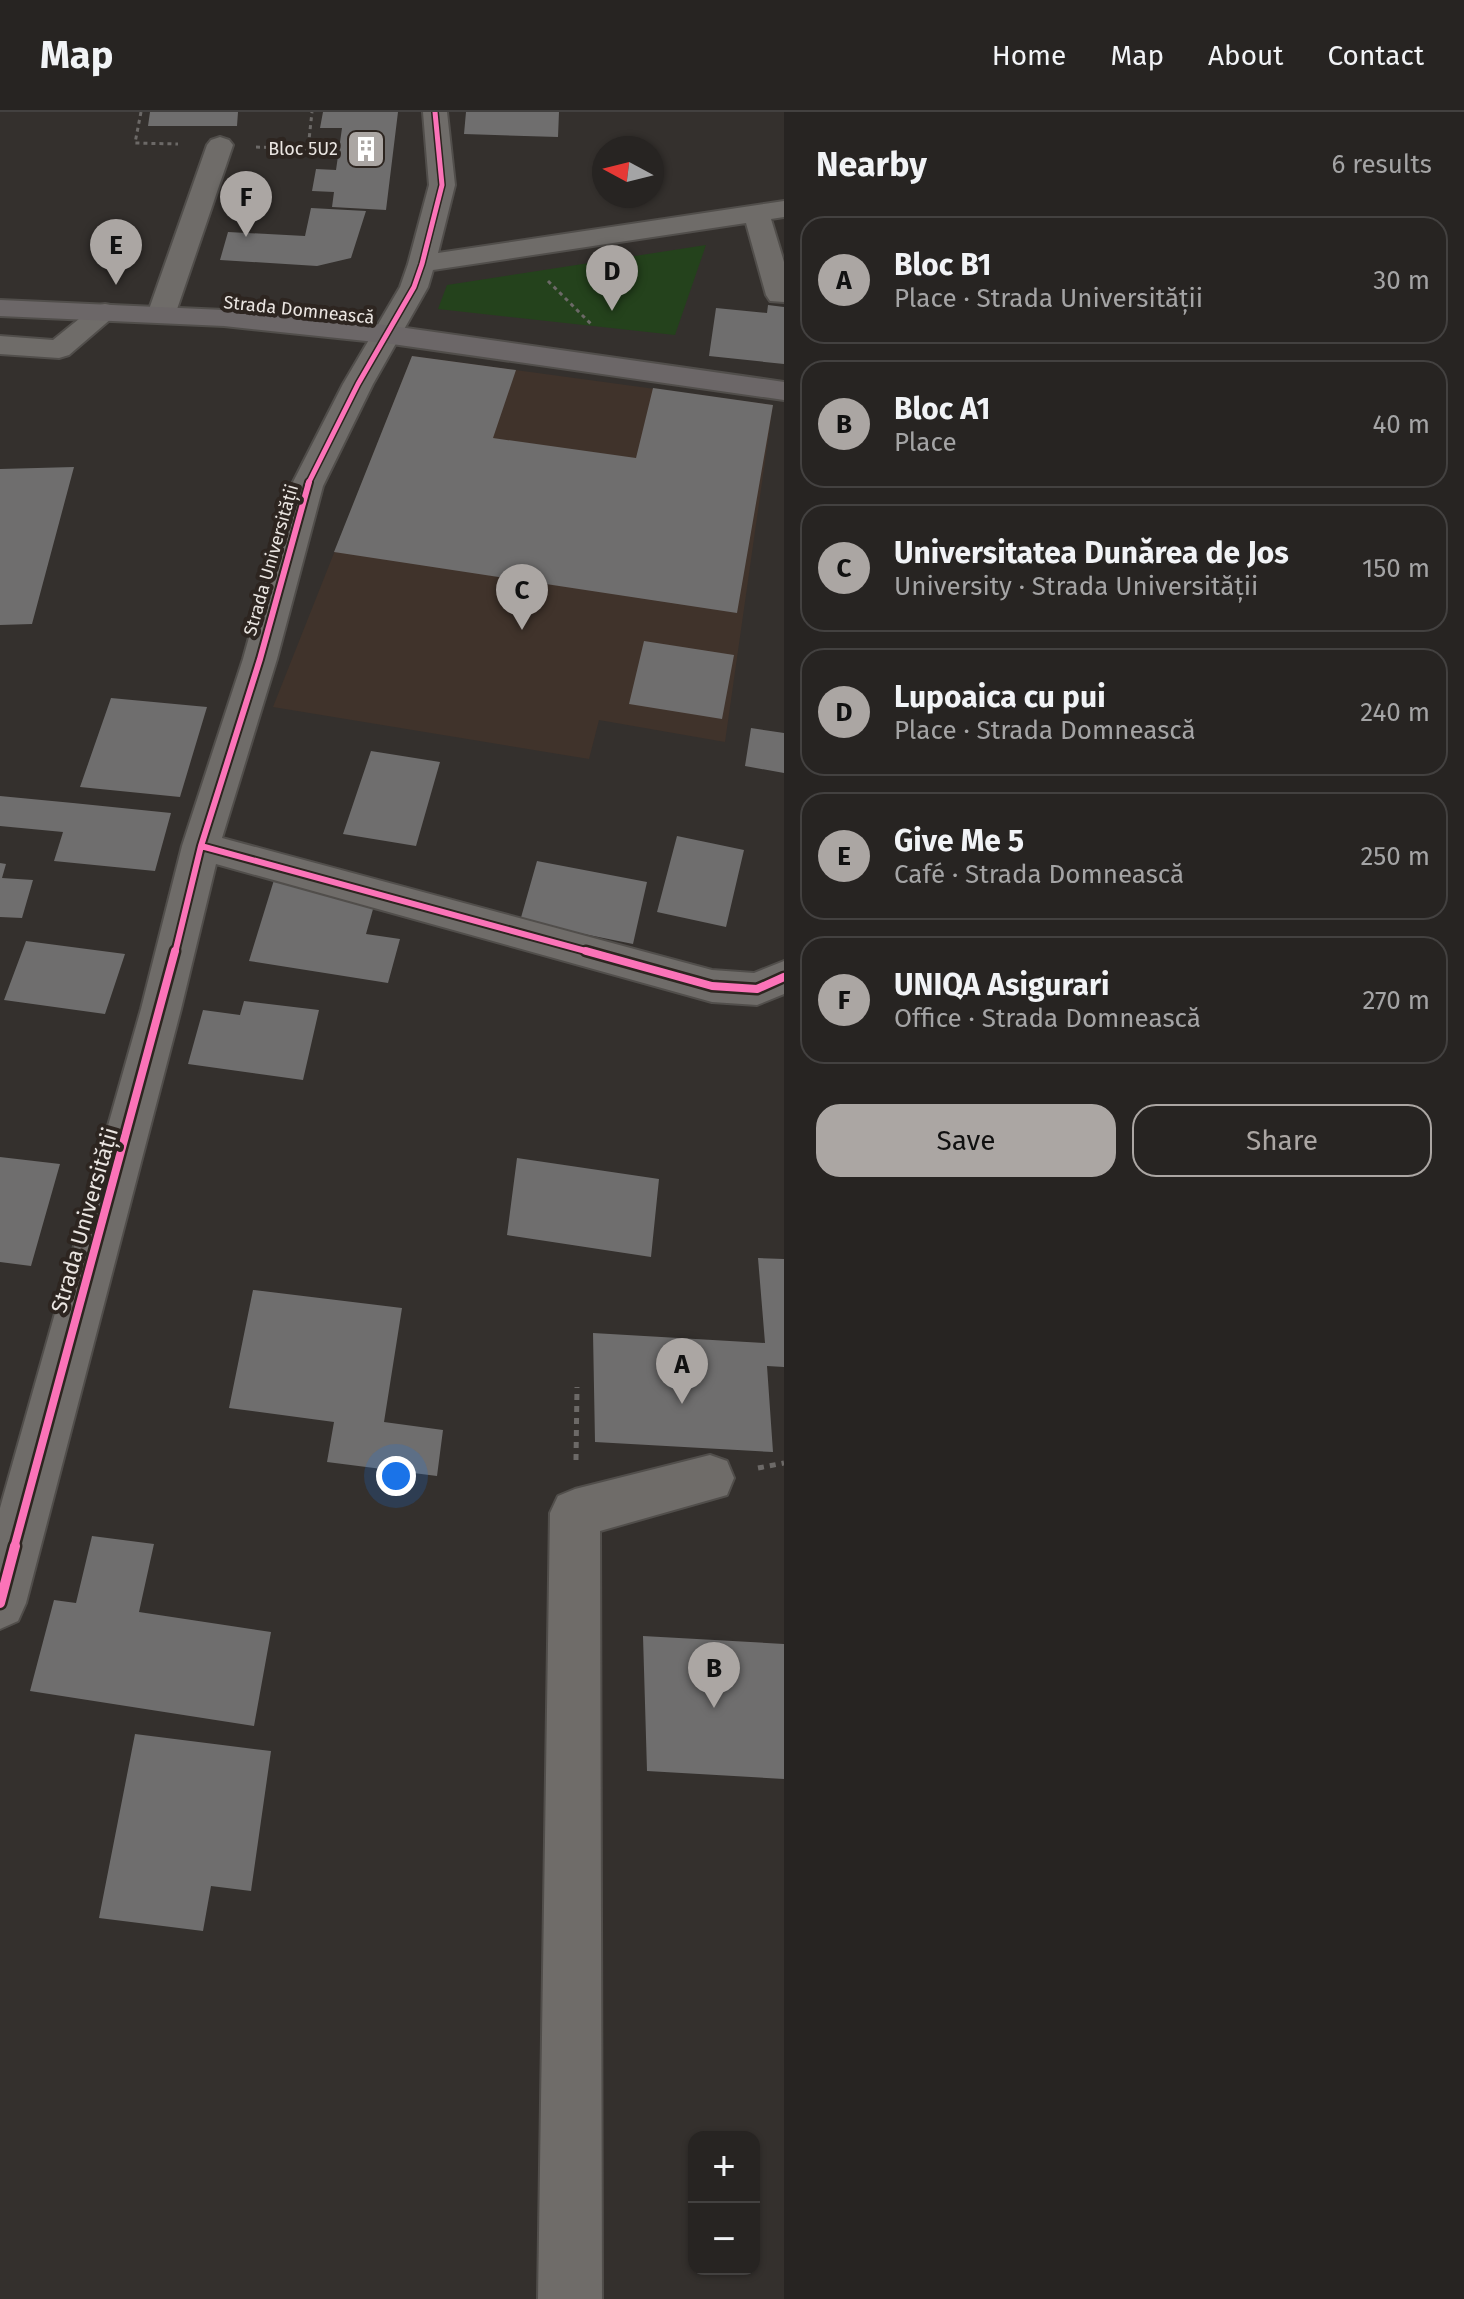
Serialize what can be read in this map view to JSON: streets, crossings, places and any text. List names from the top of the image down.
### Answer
{
  "streets": {
    "main road": ["Strada Domnească"],
    "street": ["Strada Universității"]
  },
  "crossings": [
    ["Strada Domnească", "Strada Universității"]
  ],
  "places": {
    "building": ["Bloc 5U2"]
  },
  "north": "left",
  "page": {
    "header": "Map",
    "nav": [
      "Home",
      "Map",
      "About",
      "Contact"
    ],
    "heading": ["Nearby", "6 results"],
    "pins": [
      "F",
      "E",
      "D",
      "C",
      "A",
      "B"
    ],
    "list": [
      {
        "mark": "A",
        "name": "Bloc B1",
        "note": "Place · Strada Universității",
        "value": "30 m"
      },
      {
        "mark": "B",
        "name": "Bloc A1",
        "note": "Place",
        "value": "40 m"
      },
      {
        "mark": "C",
        "name": "Universitatea Dunărea de Jos",
        "note": "University · Strada Universității",
        "value": "150 m"
      },
      {
        "mark": "D",
        "name": "Lupoaica cu pui",
        "note": "Place · Strada Domnească",
        "value": "240 m"
      },
      {
        "mark": "E",
        "name": "Give Me 5",
        "note": "Café · Strada Domnească",
        "value": "250 m"
      },
      {
        "mark": "F",
        "name": "UNIQA Asigurari",
        "note": "Office · Strada Domnească",
        "value": "270 m"
      }
    ],
    "buttons": ["Save", "Share"],
    "map_buttons": ["+", "−"]
  }
}
